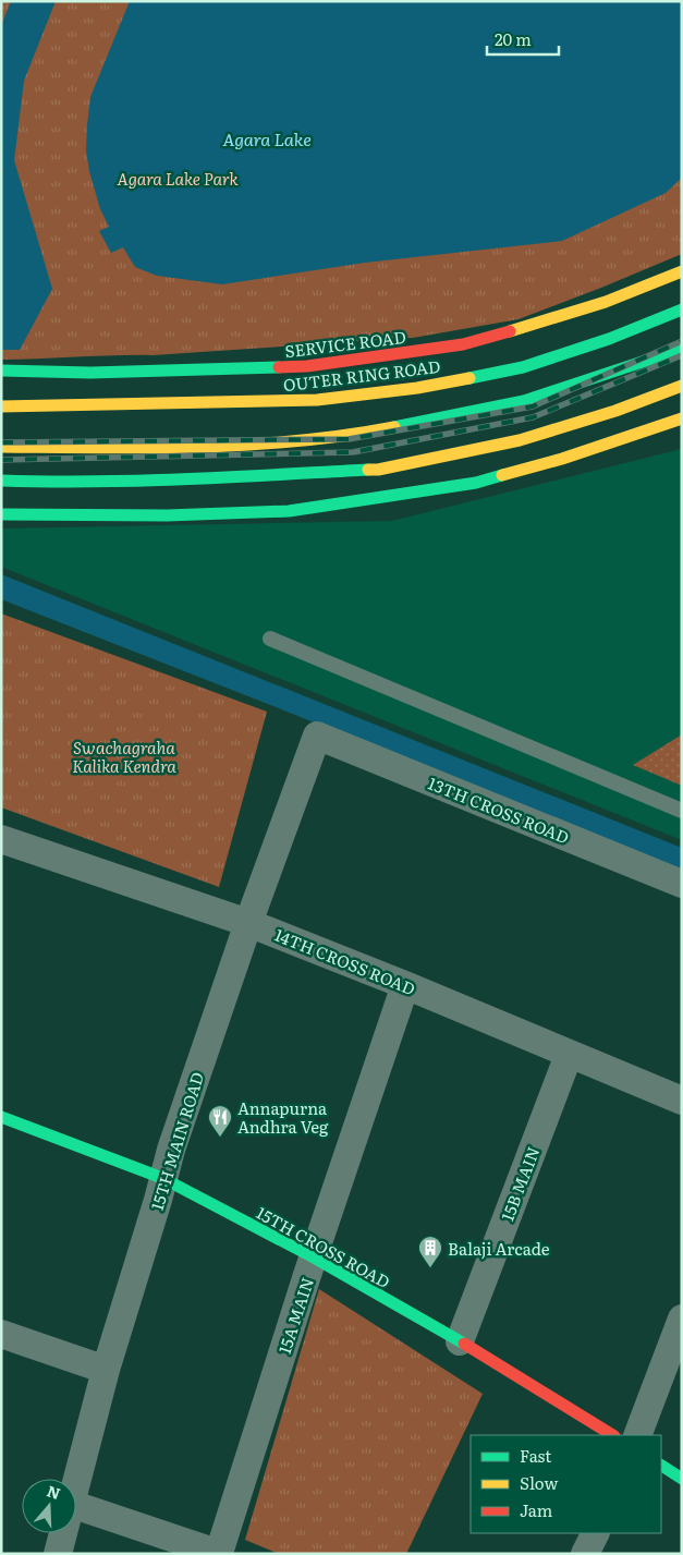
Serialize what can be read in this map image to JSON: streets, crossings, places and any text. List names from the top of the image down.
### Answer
{
  "streets": {
    "main road": ["SERVICE ROAD", "OUTER RING ROAD", "15TH CROSS ROAD"],
    "street": [
      "13TH CROSS ROAD",
      "14TH CROSS ROAD",
      "15TH MAIN ROAD",
      "15B MAIN",
      "15A MAIN"
    ]
  },
  "crossings": [
    ["13TH CROSS ROAD", "15TH MAIN ROAD"],
    ["14TH CROSS ROAD", "15TH MAIN ROAD"],
    ["14TH CROSS ROAD", "15B MAIN"],
    ["14TH CROSS ROAD", "15A MAIN"],
    ["15TH MAIN ROAD", "15TH CROSS ROAD"],
    ["15B MAIN", "15TH CROSS ROAD"],
    ["15TH CROSS ROAD", "15A MAIN"]
  ],
  "water": ["Agara Lake"],
  "parks": ["Agara Lake Park", "Swachagraha Kalika Kendra"],
  "places": {
    "restaurant": ["Annapurna Andhra Veg"],
    "building": ["Balaji Arcade"]
  },
  "legend": ["Fast", "Slow", "Jam"],
  "scale_bar": "20 m",
  "north": "top"
}
